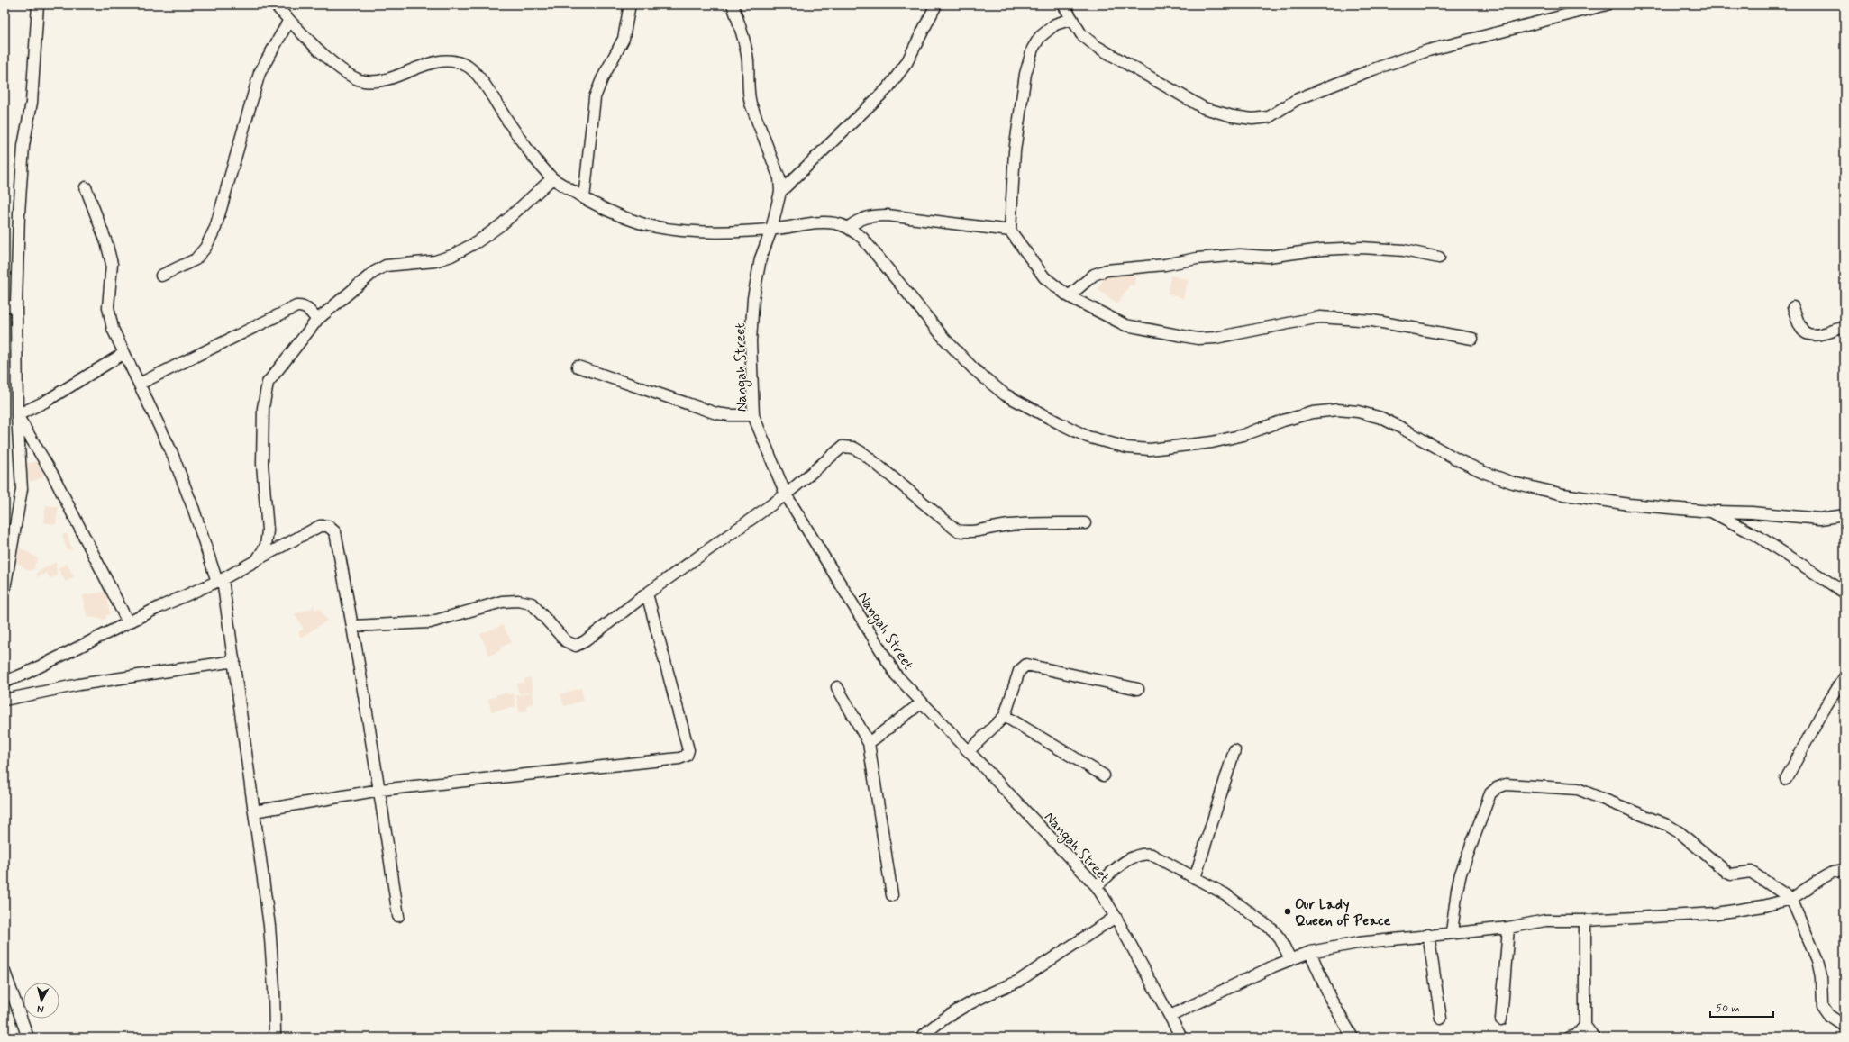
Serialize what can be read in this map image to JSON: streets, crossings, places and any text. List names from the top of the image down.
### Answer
{
  "streets": {
    "street": ["Nangah Street"]
  },
  "places": ["Our Lady Queen of Peace"],
  "scale_bar": "50 m",
  "north": "bottom"
}
